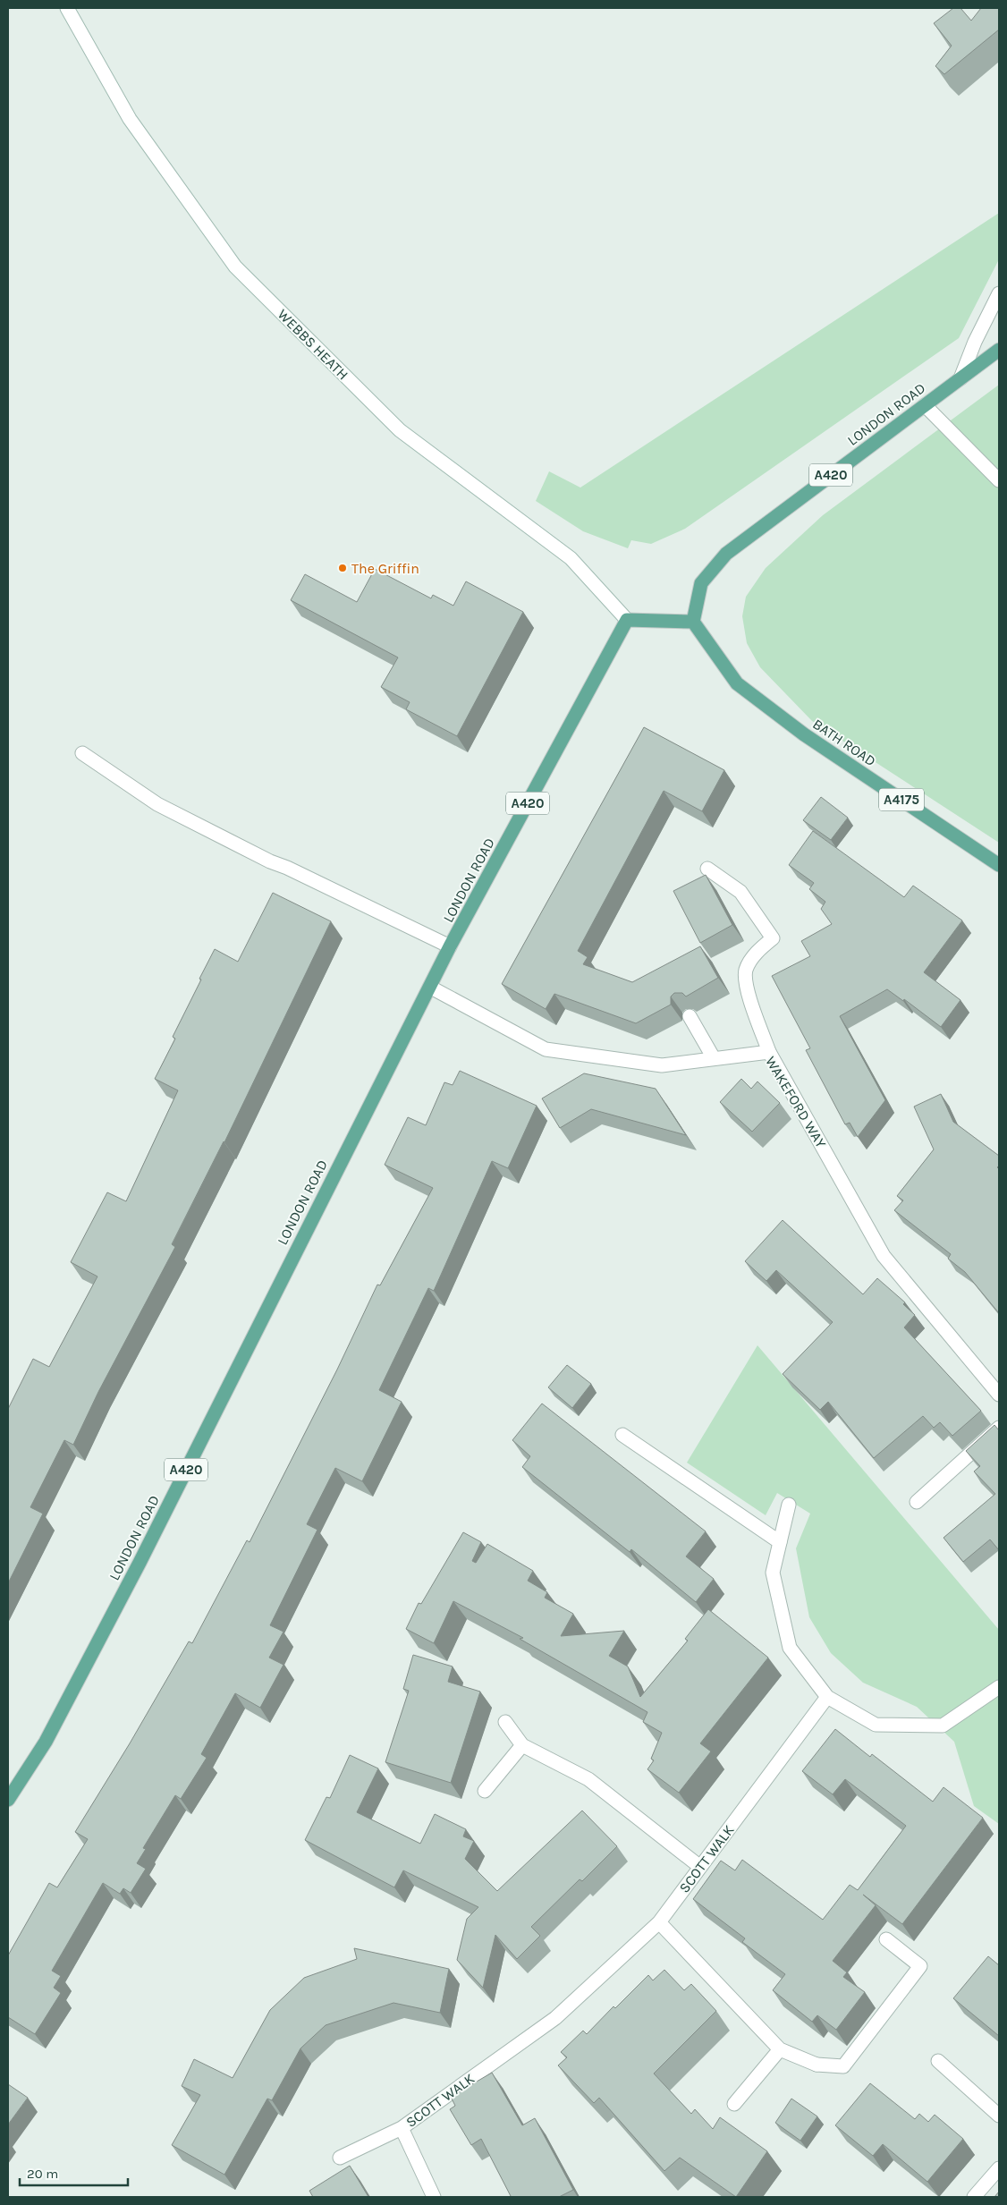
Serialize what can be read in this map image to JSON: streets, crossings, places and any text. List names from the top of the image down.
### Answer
{
  "streets": {
    "main road": [
      "LONDON ROAD",
      "A420",
      "BATH ROAD",
      "A4175"
    ],
    "street": ["WEBBS HEATH", "WAKEFORD WAY", "SCOTT WALK"]
  },
  "crossings": [
    ["WEBBS HEATH", "LONDON ROAD"],
    ["LONDON ROAD", "BATH ROAD"],
    ["LONDON ROAD", "WAKEFORD WAY"]
  ],
  "places": ["The Griffin"],
  "scale_bar": "20 m"
}
